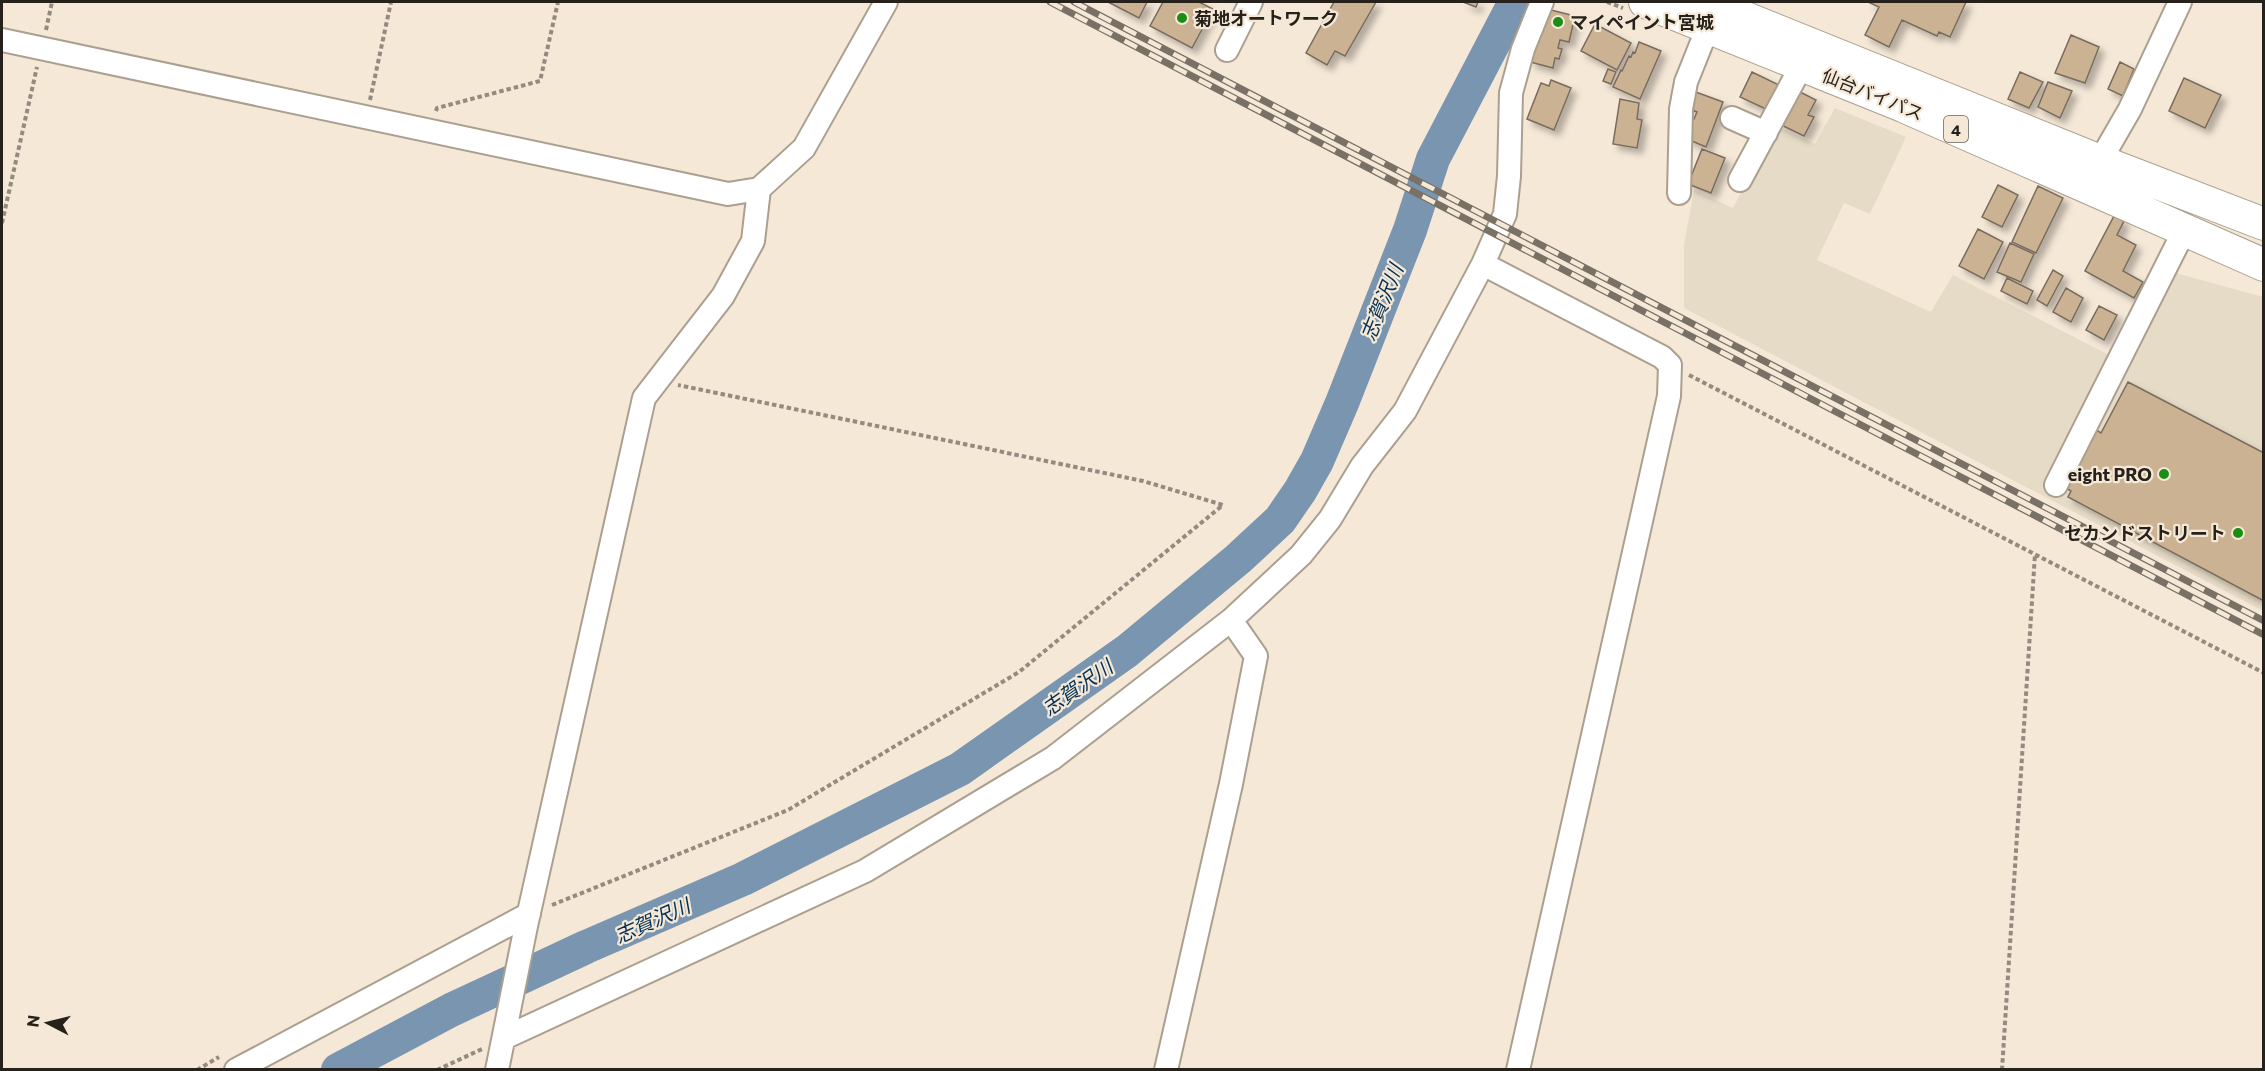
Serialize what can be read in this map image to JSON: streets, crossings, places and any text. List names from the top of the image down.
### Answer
{
  "streets": {
    "highway": ["仙台バイパス", "4"]
  },
  "water": ["志賀沢川"],
  "places": [
    "菊地オートワーク",
    "マイペイント宮城",
    "eight PRO",
    "セカンドストリート"
  ],
  "north": "left"
}
